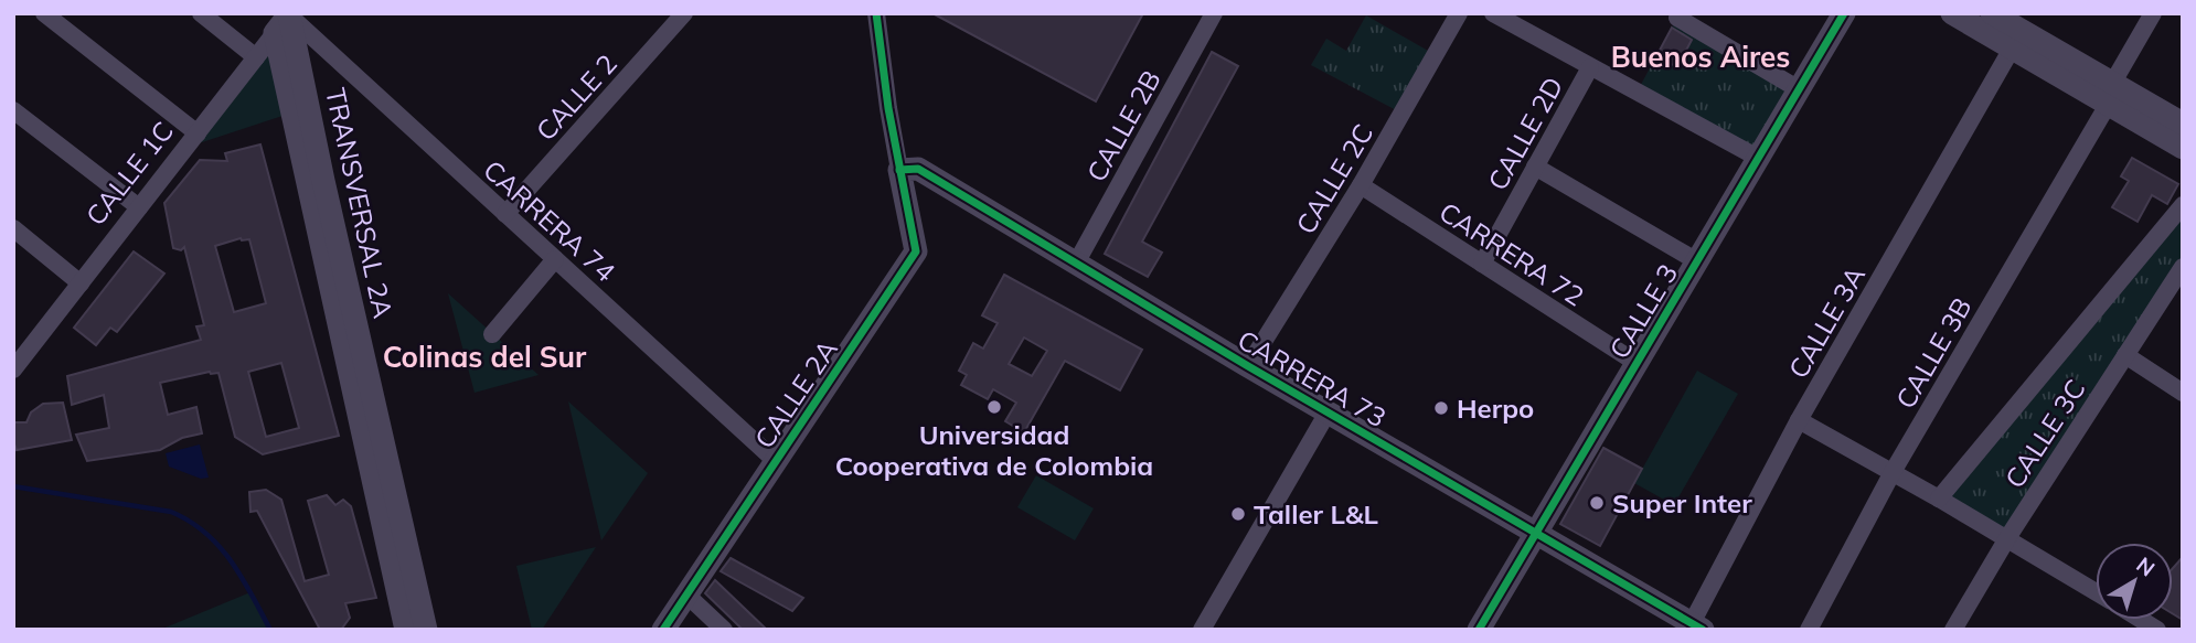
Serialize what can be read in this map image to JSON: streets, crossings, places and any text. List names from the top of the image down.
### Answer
{
  "streets": {
    "street": [
      "CALLE 2",
      "CALLE 2B",
      "CALLE 2D",
      "CALLE 1C",
      "CALLE 2C",
      "TRANSVERSAL 2A",
      "CARRERA 74",
      "CARRERA 72",
      "CALLE 3",
      "CALLE 3A",
      "CALLE 3B",
      "CARRERA 73",
      "CALLE 2A",
      "CALLE 3C"
    ]
  },
  "crossings": [
    ["CALLE 2", "CARRERA 74"],
    ["CALLE 2B", "CARRERA 73"],
    ["CALLE 2D", "CARRERA 72"],
    ["CALLE 1C", "TRANSVERSAL 2A"],
    ["CALLE 1C", "CARRERA 74"],
    ["CALLE 2C", "CARRERA 72"],
    ["CALLE 2C", "CARRERA 73"],
    ["TRANSVERSAL 2A", "CARRERA 74"],
    ["CARRERA 74", "CALLE 2A"],
    ["CARRERA 72", "CALLE 3"],
    ["CALLE 3", "CARRERA 73"],
    ["CALLE 3A", "CARRERA 73"],
    ["CARRERA 73", "CALLE 2A"]
  ],
  "districts": ["Buenos Aires", "Colinas del Sur"],
  "places": [
    "Universidad Cooperativa de Colombia",
    "Herpo",
    "Super Inter",
    "Taller L&L"
  ],
  "north": "top right"
}
